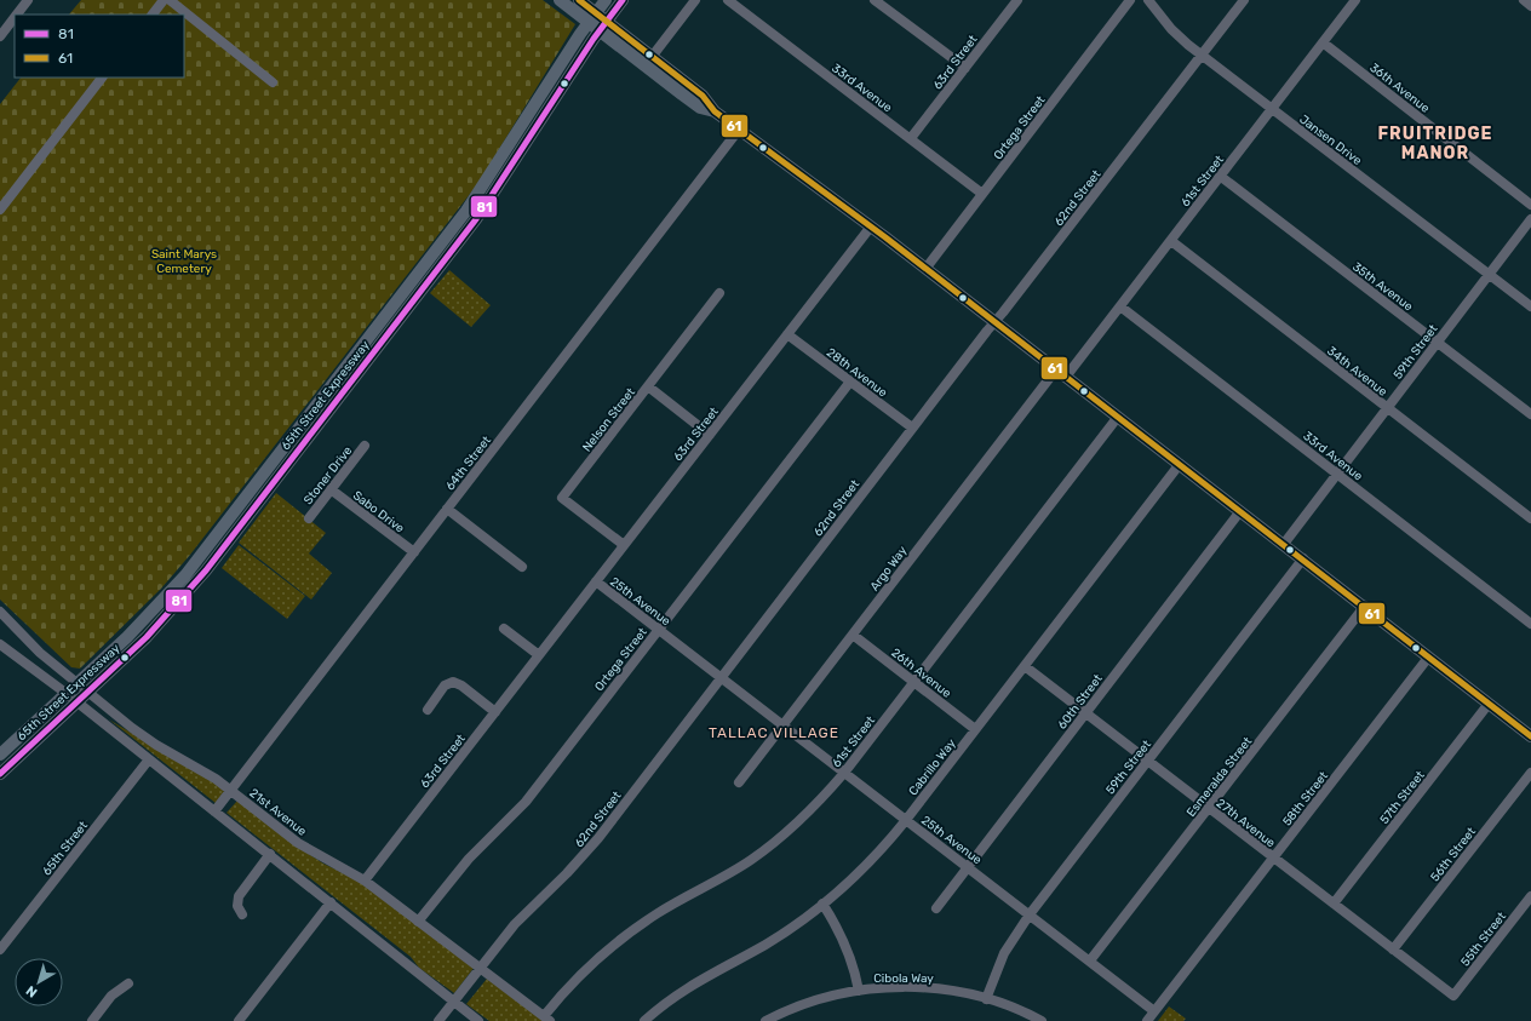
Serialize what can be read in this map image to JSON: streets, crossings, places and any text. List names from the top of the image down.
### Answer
{
  "streets": {
    "main road": ["65th Street Expressway"],
    "street": [
      "63rd Street",
      "33rd Avenue",
      "36th Avenue",
      "Ortega Street",
      "Jansen Drive",
      "61st Street",
      "62nd Street",
      "35th Avenue",
      "59th Street",
      "34th Avenue",
      "28th Avenue",
      "Nelson Street",
      "64th Street",
      "Stoner Drive",
      "Sabo Drive",
      "Argo Way",
      "25th Avenue",
      "26th Avenue",
      "60th Street",
      "Cabrillo Way",
      "Esmeralda Street",
      "57th Street",
      "58th Street",
      "21st Avenue",
      "27th Avenue",
      "65th Street",
      "56th Street",
      "55th Street",
      "Cibola Way"
    ]
  },
  "crossings": [
    ["63rd Street", "33rd Avenue"],
    ["63rd Street", "28th Avenue"],
    ["63rd Street", "Nelson Street"],
    ["63rd Street", "25th Avenue"],
    ["63rd Street", "21st Avenue"],
    ["33rd Avenue", "Ortega Street"],
    ["33rd Avenue", "61st Street"],
    ["33rd Avenue", "59th Street"],
    ["36th Avenue", "61st Street"],
    ["Ortega Street", "28th Avenue"],
    ["Ortega Street", "25th Avenue"],
    ["Ortega Street", "21st Avenue"],
    ["Jansen Drive", "61st Street"],
    ["Jansen Drive", "62nd Street"],
    ["Jansen Drive", "59th Street"],
    ["61st Street", "35th Avenue"],
    ["61st Street", "34th Avenue"],
    ["61st Street", "25th Avenue"],
    ["61st Street", "26th Avenue"],
    ["61st Street", "21st Avenue"],
    ["62nd Street", "28th Avenue"],
    ["62nd Street", "25th Avenue"],
    ["62nd Street", "21st Avenue"],
    ["35th Avenue", "59th Street"],
    ["59th Street", "34th Avenue"],
    ["59th Street", "25th Avenue"],
    ["59th Street", "27th Avenue"],
    ["59th Street", "Cibola Way"],
    ["65th Street Expressway", "21st Avenue"],
    ["64th Street", "Sabo Drive"],
    ["64th Street", "21st Avenue"],
    ["Stoner Drive", "Sabo Drive"],
    ["Argo Way", "25th Avenue"],
    ["Argo Way", "26th Avenue"],
    ["25th Avenue", "60th Street"],
    ["25th Avenue", "Cabrillo Way"],
    ["25th Avenue", "Esmeralda Street"],
    ["25th Avenue", "58th Street"],
    ["26th Avenue", "Cabrillo Way"],
    ["60th Street", "27th Avenue"],
    ["Cabrillo Way", "27th Avenue"],
    ["Esmeralda Street", "27th Avenue"],
    ["57th Street", "27th Avenue"],
    ["58th Street", "27th Avenue"],
    ["27th Avenue", "56th Street"],
    ["27th Avenue", "55th Street"]
  ],
  "districts": ["FRUITRIDGE MANOR", "TALLAC VILLAGE"],
  "parks": ["Saint Marys Cemetery"],
  "lines": ["transit line 81", "transit line 61"],
  "legend": ["81", "61"],
  "north": "bottom left"
}
